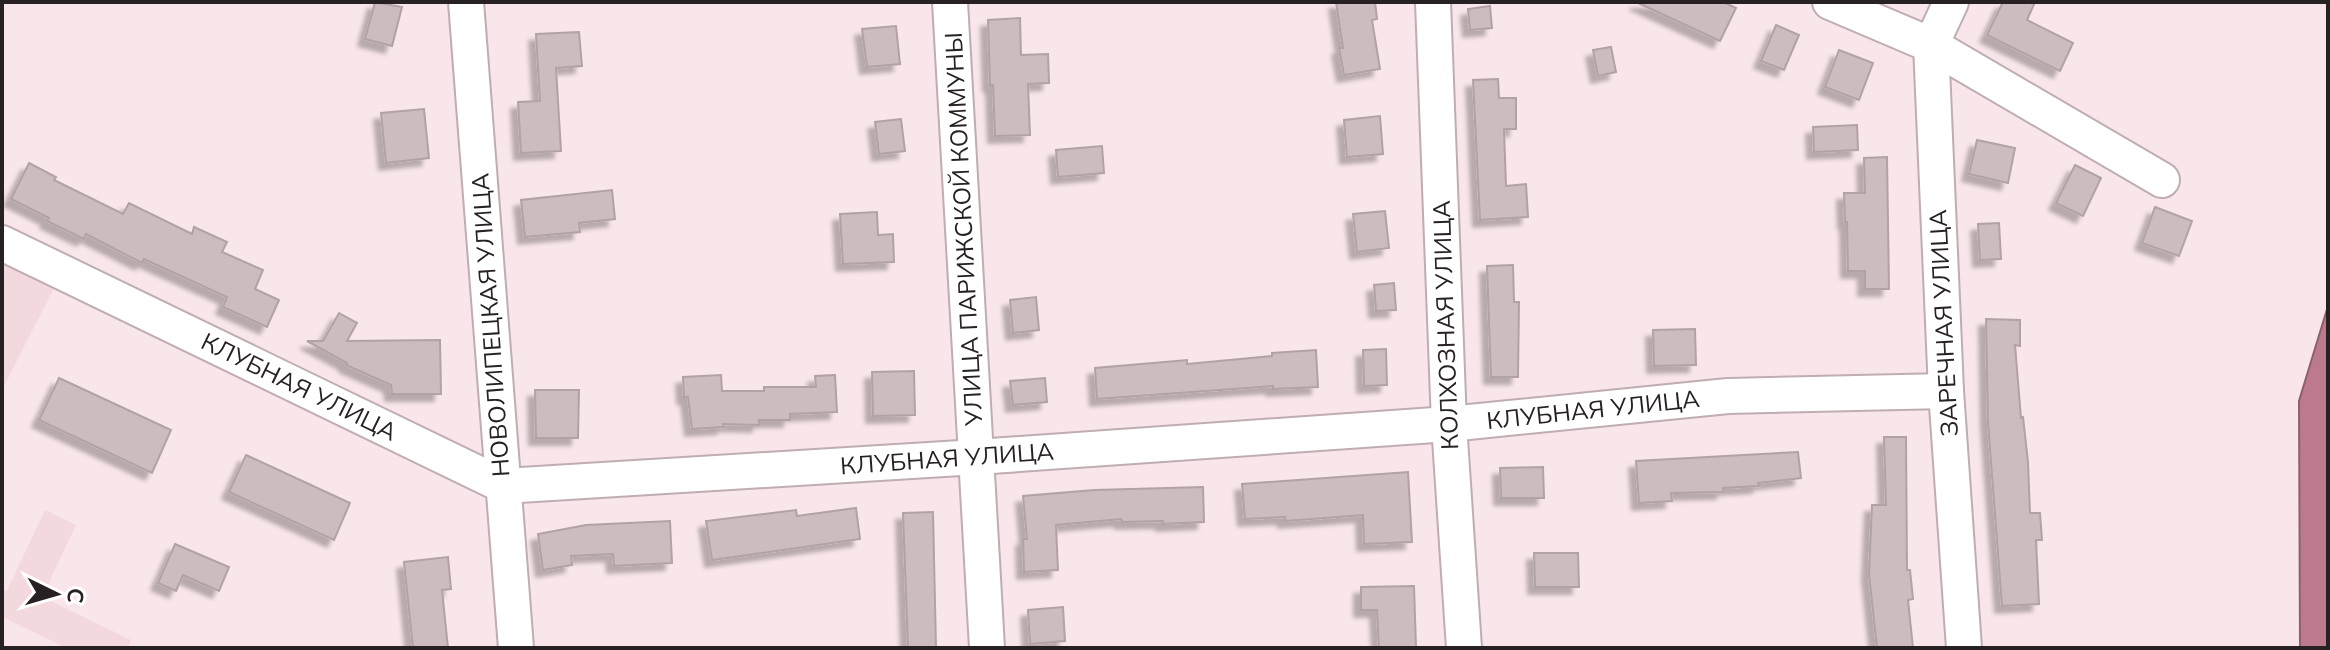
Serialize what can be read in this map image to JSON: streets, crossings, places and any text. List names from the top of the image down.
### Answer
{
  "streets": {
    "street": [
      "УЛИЦА ПАРИЖСКОЙ КОММУНЫ",
      "ЗАРЕЧНАЯ УЛИЦА",
      "НОВОЛИПЕЦКАЯ УЛИЦА",
      "КОЛХОЗНАЯ УЛИЦА",
      "КЛУБНАЯ УЛИЦА"
    ]
  },
  "crossings": [
    ["УЛИЦА ПАРИЖСКОЙ КОММУНЫ", "КЛУБНАЯ УЛИЦА"],
    ["ЗАРЕЧНАЯ УЛИЦА", "КЛУБНАЯ УЛИЦА"],
    ["НОВОЛИПЕЦКАЯ УЛИЦА", "КЛУБНАЯ УЛИЦА"],
    ["КОЛХОЗНАЯ УЛИЦА", "КЛУБНАЯ УЛИЦА"]
  ],
  "north": "right"
}
